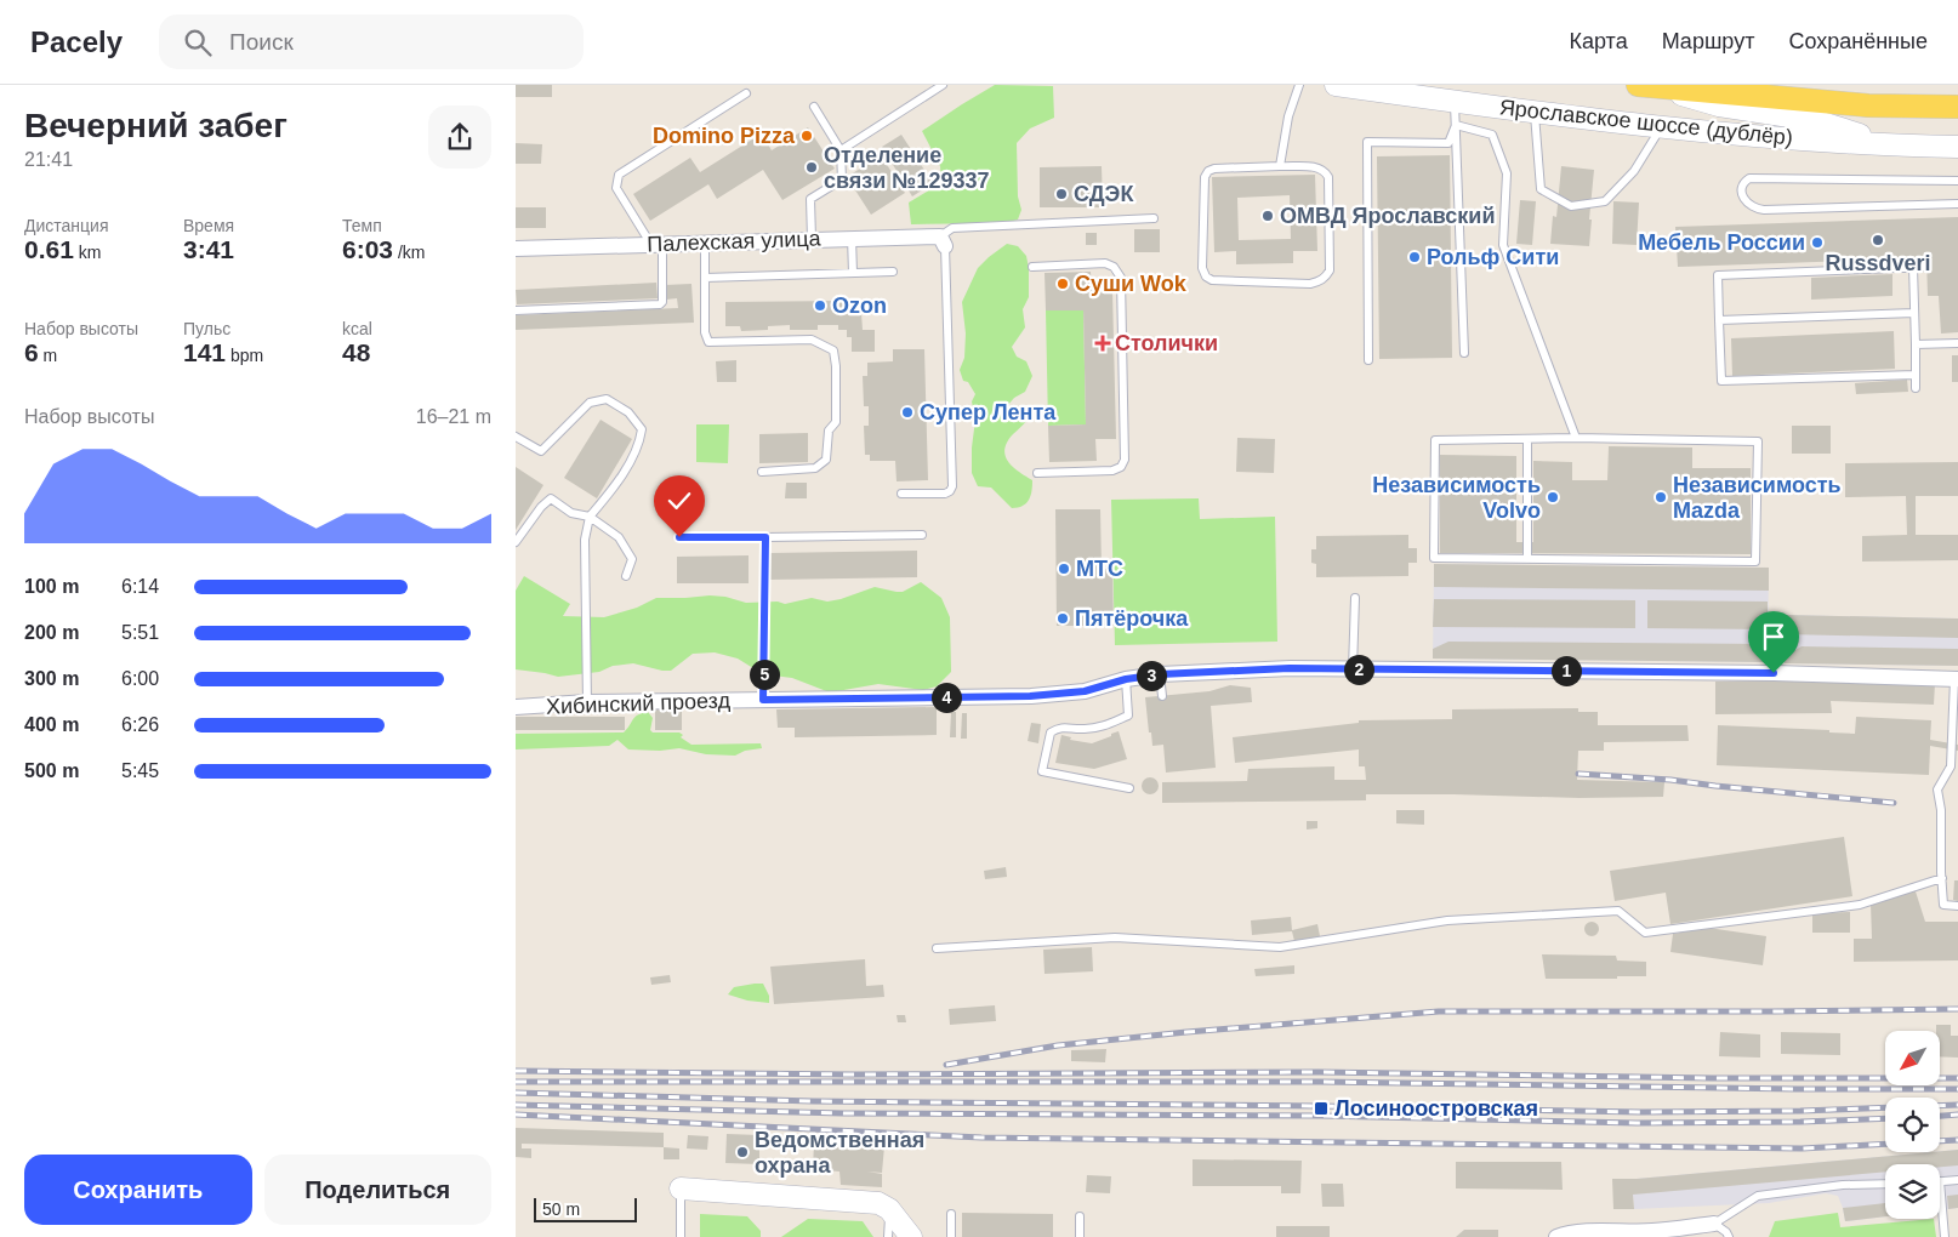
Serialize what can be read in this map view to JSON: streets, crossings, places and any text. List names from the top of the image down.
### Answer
{
  "streets": {
    "street": ["Ярославское шоссе (дублёр)", "Палехская улица", "Хибинский проезд"]
  },
  "places": {
    "other": [
      "Domino Pizza",
      "Отделение связи №129337",
      "СДЭК",
      "ОМВД Ярославский",
      "Russdveri",
      "Мебель России",
      "Рольф Сити",
      "Суши Wok",
      "Ozon",
      "Супер Лента",
      "Независимость Volvo",
      "Независимость Mazda",
      "МТС",
      "Пятёрочка",
      "Ведомственная охрана"
    ],
    "health": ["Столички"],
    "transit": ["Лосиноостровская"]
  },
  "scale_bar": "50 m",
  "north": "bottom left",
  "page": {
    "header": "Pacely",
    "search": "Поиск",
    "nav": ["Карта", "Маршрут", "Сохранённые"],
    "heading": ["Вечерний забег", "21:41"],
    "stats": [
      ["Дистанция", "0.61 km"],
      ["Время", "3:41"],
      ["Темп", "6:03 /km"],
      ["Набор высоты", "6 m"],
      ["Пульс", "141 bpm"],
      ["kcal", "48"]
    ],
    "chart": ["Набор высоты", "16–21 m"],
    "list": [
      {
        "name": "100 m",
        "note": "6:14"
      },
      {
        "name": "200 m",
        "note": "5:51"
      },
      {
        "name": "300 m",
        "note": "6:00"
      },
      {
        "name": "400 m",
        "note": "6:26"
      },
      {
        "name": "500 m",
        "note": "5:45"
      }
    ],
    "pins": [
      "2",
      "1",
      "5",
      "3",
      "4"
    ],
    "buttons": ["Сохранить", "Поделиться"],
    "scale": "50 m"
  }
}
